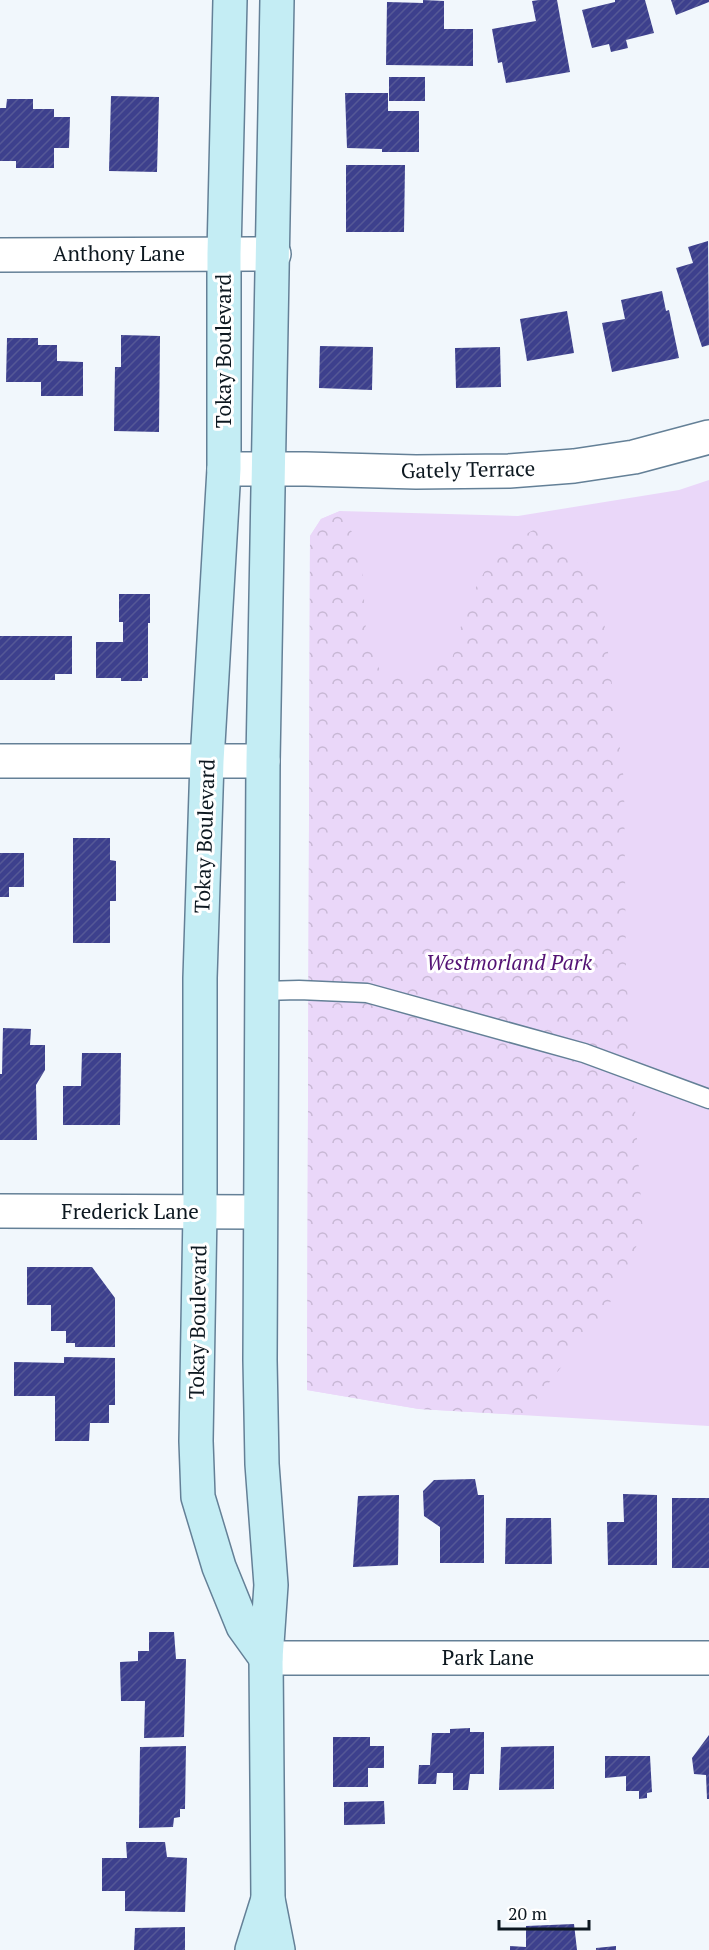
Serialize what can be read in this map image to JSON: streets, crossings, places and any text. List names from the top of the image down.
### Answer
{
  "streets": {
    "street": [
      "Anthony Lane",
      "Tokay Boulevard",
      "Gately Terrace",
      "Frederick Lane",
      "Park Lane"
    ]
  },
  "crossings": [
    ["Anthony Lane", "Tokay Boulevard"],
    ["Tokay Boulevard", "Gately Terrace"],
    ["Tokay Boulevard", "Frederick Lane"],
    ["Tokay Boulevard", "Park Lane"]
  ],
  "parks": ["Westmorland Park"],
  "scale_bar": "20 m"
}
